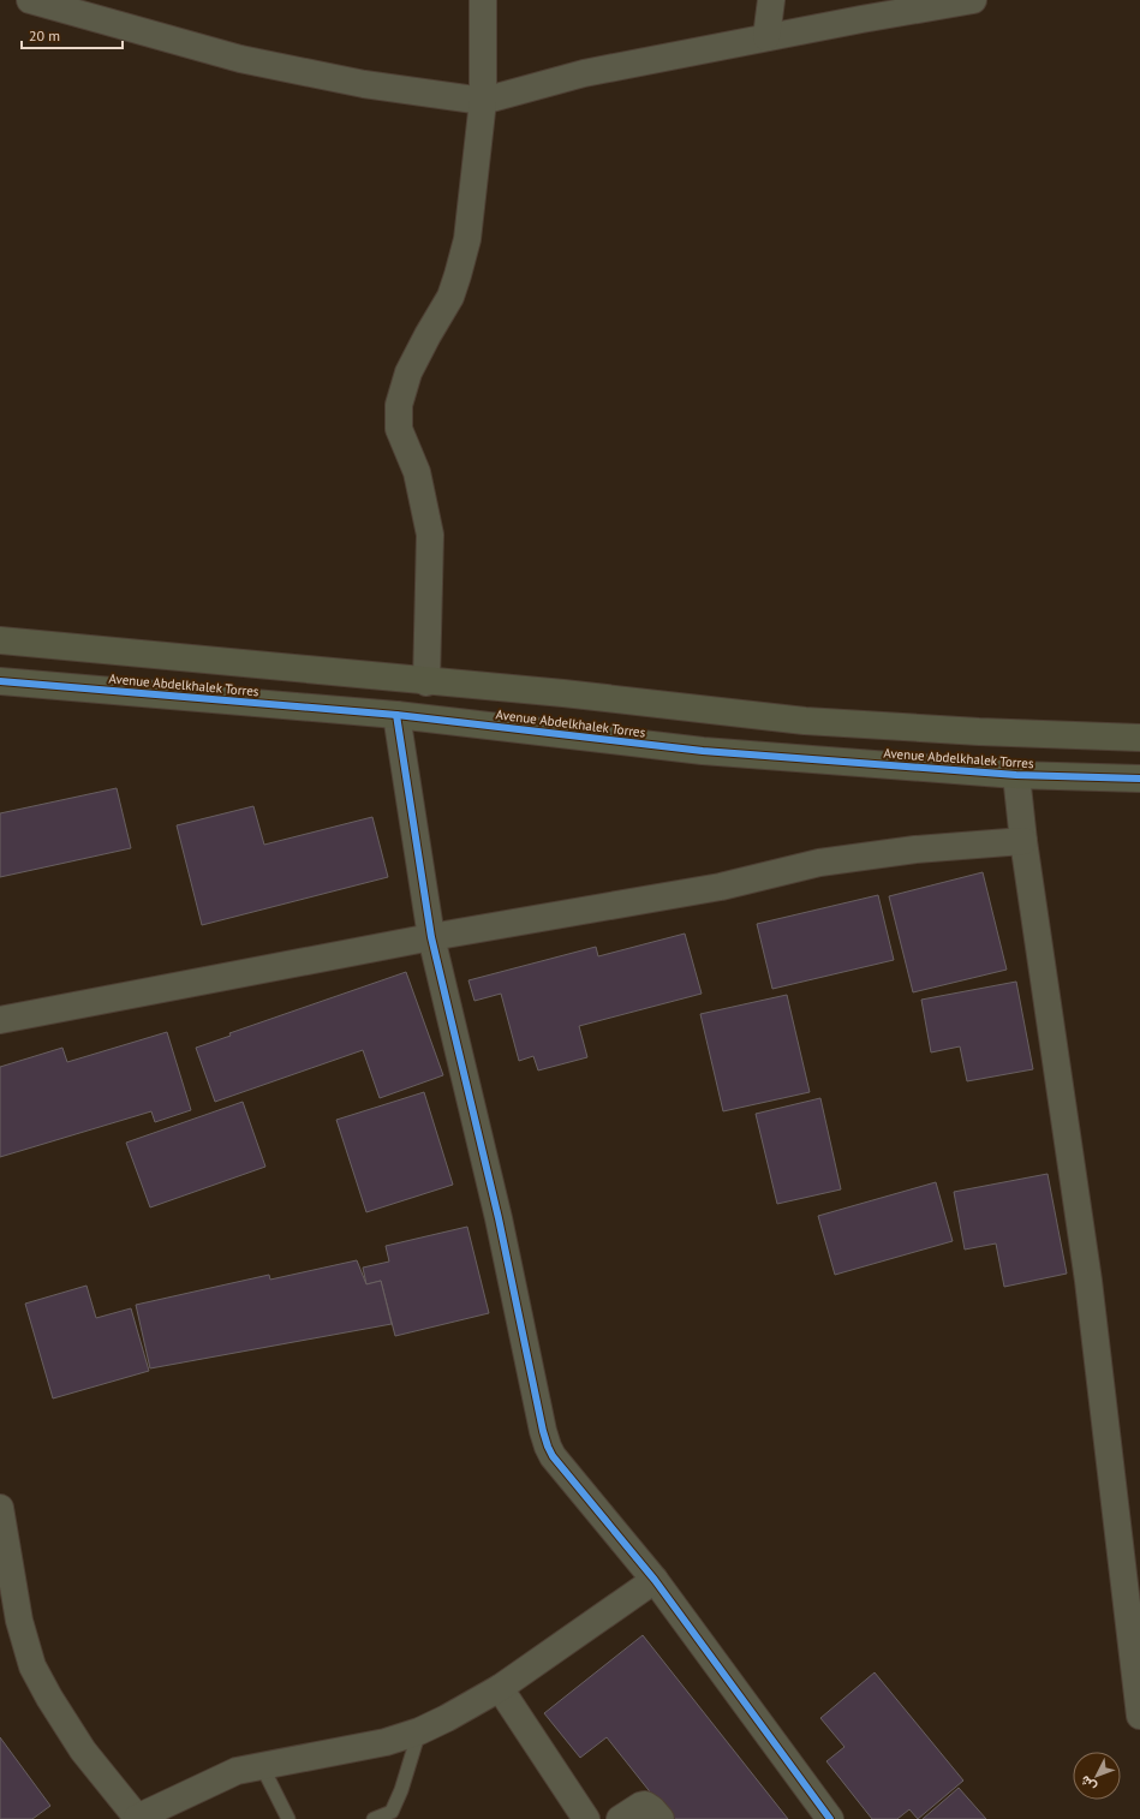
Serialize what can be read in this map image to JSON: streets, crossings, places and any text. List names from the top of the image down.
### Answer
{
  "streets": {
    "street": ["Avenue Abdelkhalek Torres"]
  },
  "scale_bar": "20 m",
  "north": "bottom left"
}
